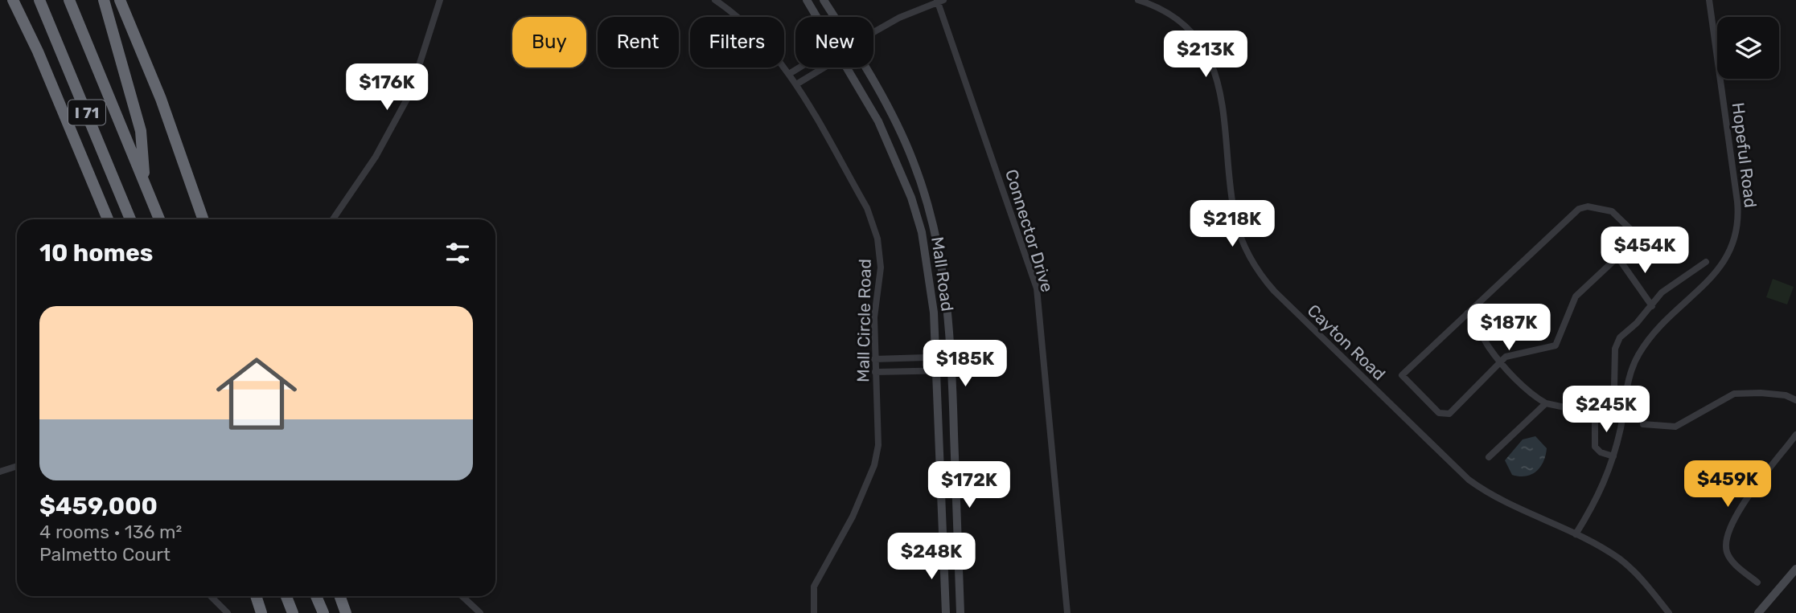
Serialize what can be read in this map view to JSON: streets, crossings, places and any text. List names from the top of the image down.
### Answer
{
  "streets": {
    "highway": ["I 71"],
    "main road": ["Mall Road"],
    "street": [
      "Hopeful Road",
      "Connector Drive",
      "Mall Circle Road",
      "Cayton Road"
    ]
  },
  "crossings": [
    ["Hopeful Road", "Cayton Road"]
  ],
  "page": {
    "chip": [
      "Buy",
      "Rent",
      "Filters",
      "New"
    ],
    "price": [
      "$213K",
      "$176K",
      "$218K",
      "$454K",
      "$187K",
      "$185K",
      "$245K",
      "$459K",
      "$172K",
      "$248K"
    ],
    "heading": "10 homes",
    "list": [
      {
        "name": "$459,000",
        "note": "4 rooms · 136 m² · Palmetto Court"
      }
    ]
  }
}
